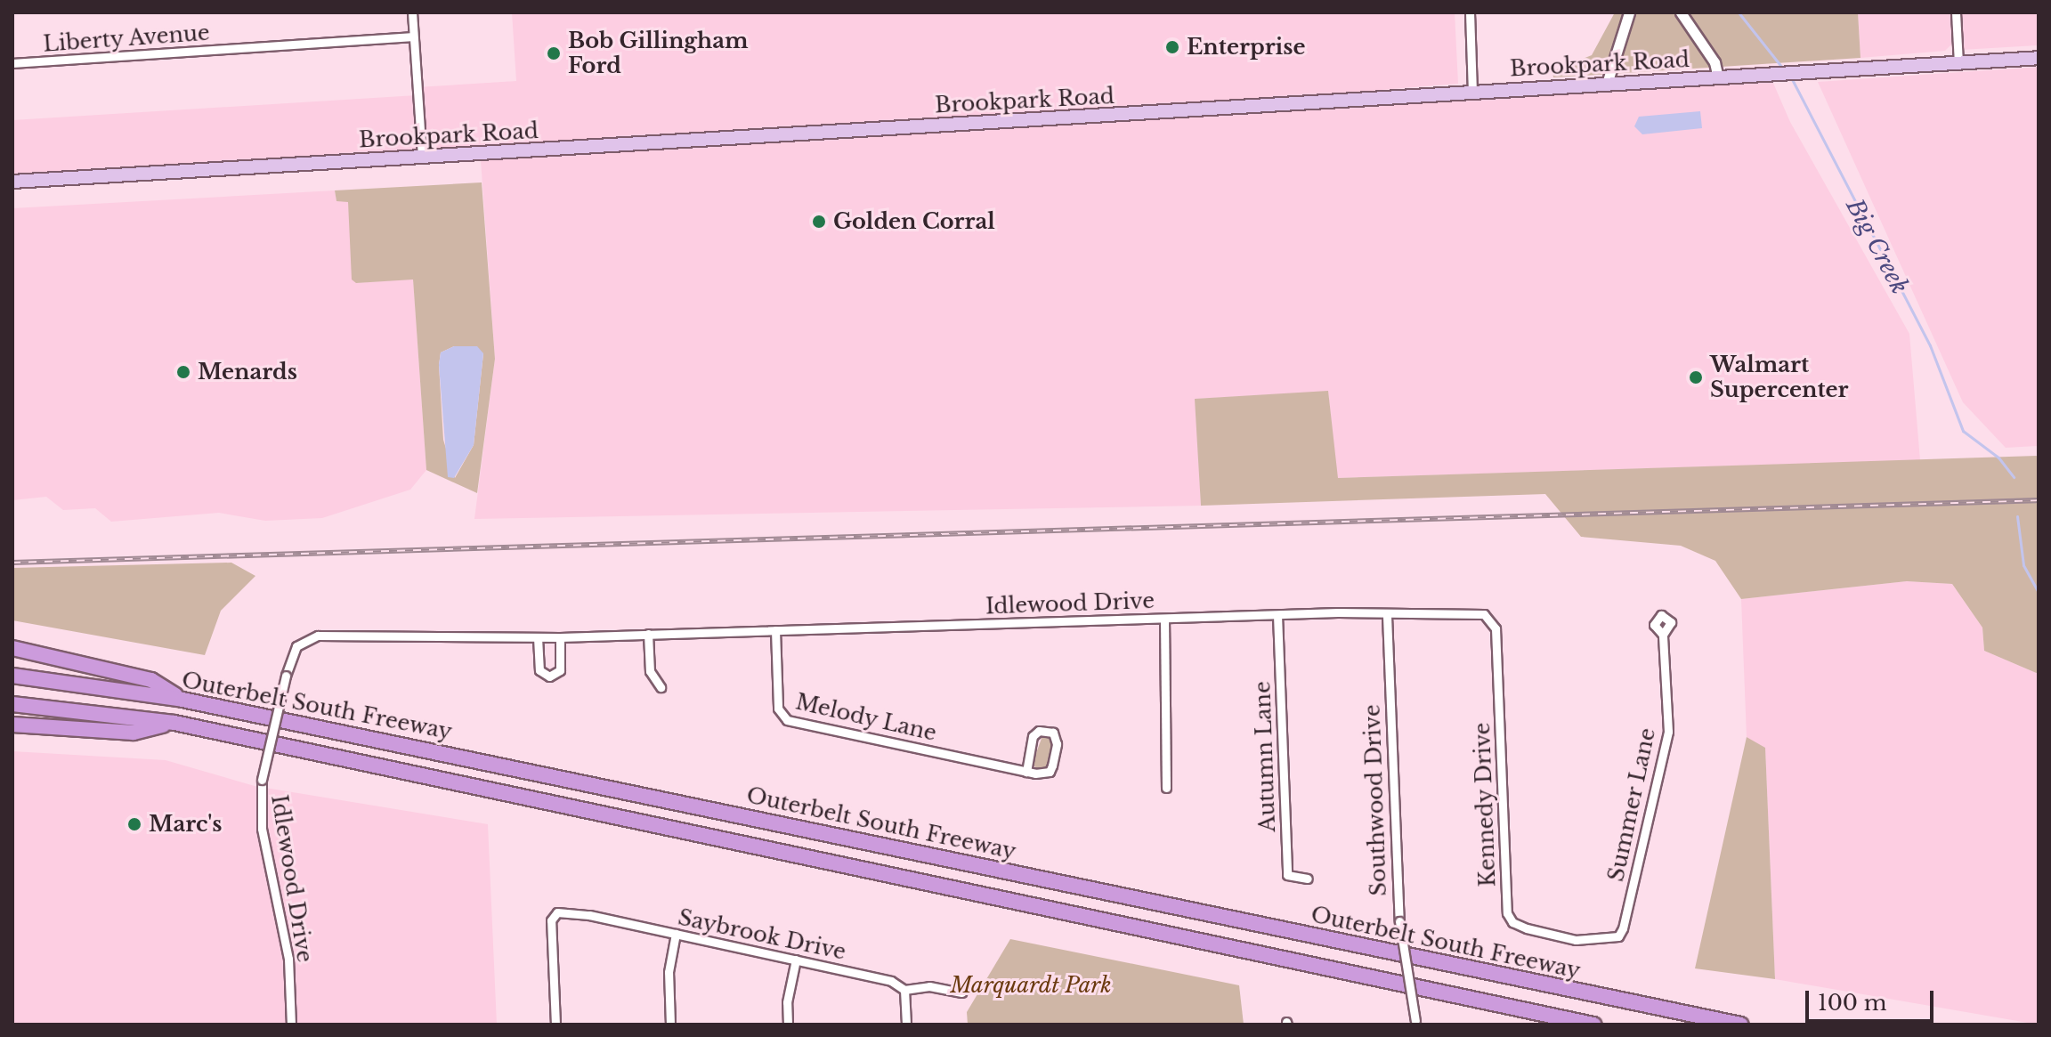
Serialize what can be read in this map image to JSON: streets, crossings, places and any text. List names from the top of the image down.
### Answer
{
  "streets": {
    "highway": ["Outerbelt South Freeway"],
    "main road": ["Brookpark Road"],
    "street": [
      "Liberty Avenue",
      "Idlewood Drive",
      "Melody Lane",
      "Autumn Lane",
      "Southwood Drive",
      "Kennedy Drive",
      "Summer Lane",
      "Saybrook Drive"
    ]
  },
  "crossings": [
    ["Idlewood Drive", "Melody Lane"],
    ["Idlewood Drive", "Autumn Lane"],
    ["Idlewood Drive", "Southwood Drive"],
    ["Idlewood Drive", "Kennedy Drive"],
    ["Kennedy Drive", "Summer Lane"]
  ],
  "water": ["Big Creek"],
  "parks": ["Marquardt Park"],
  "places": [
    "Enterprise",
    "Bob Gillingham Ford",
    "Golden Corral",
    "Menards",
    "Walmart Supercenter",
    "Marc's"
  ],
  "scale_bar": "100 m"
}
